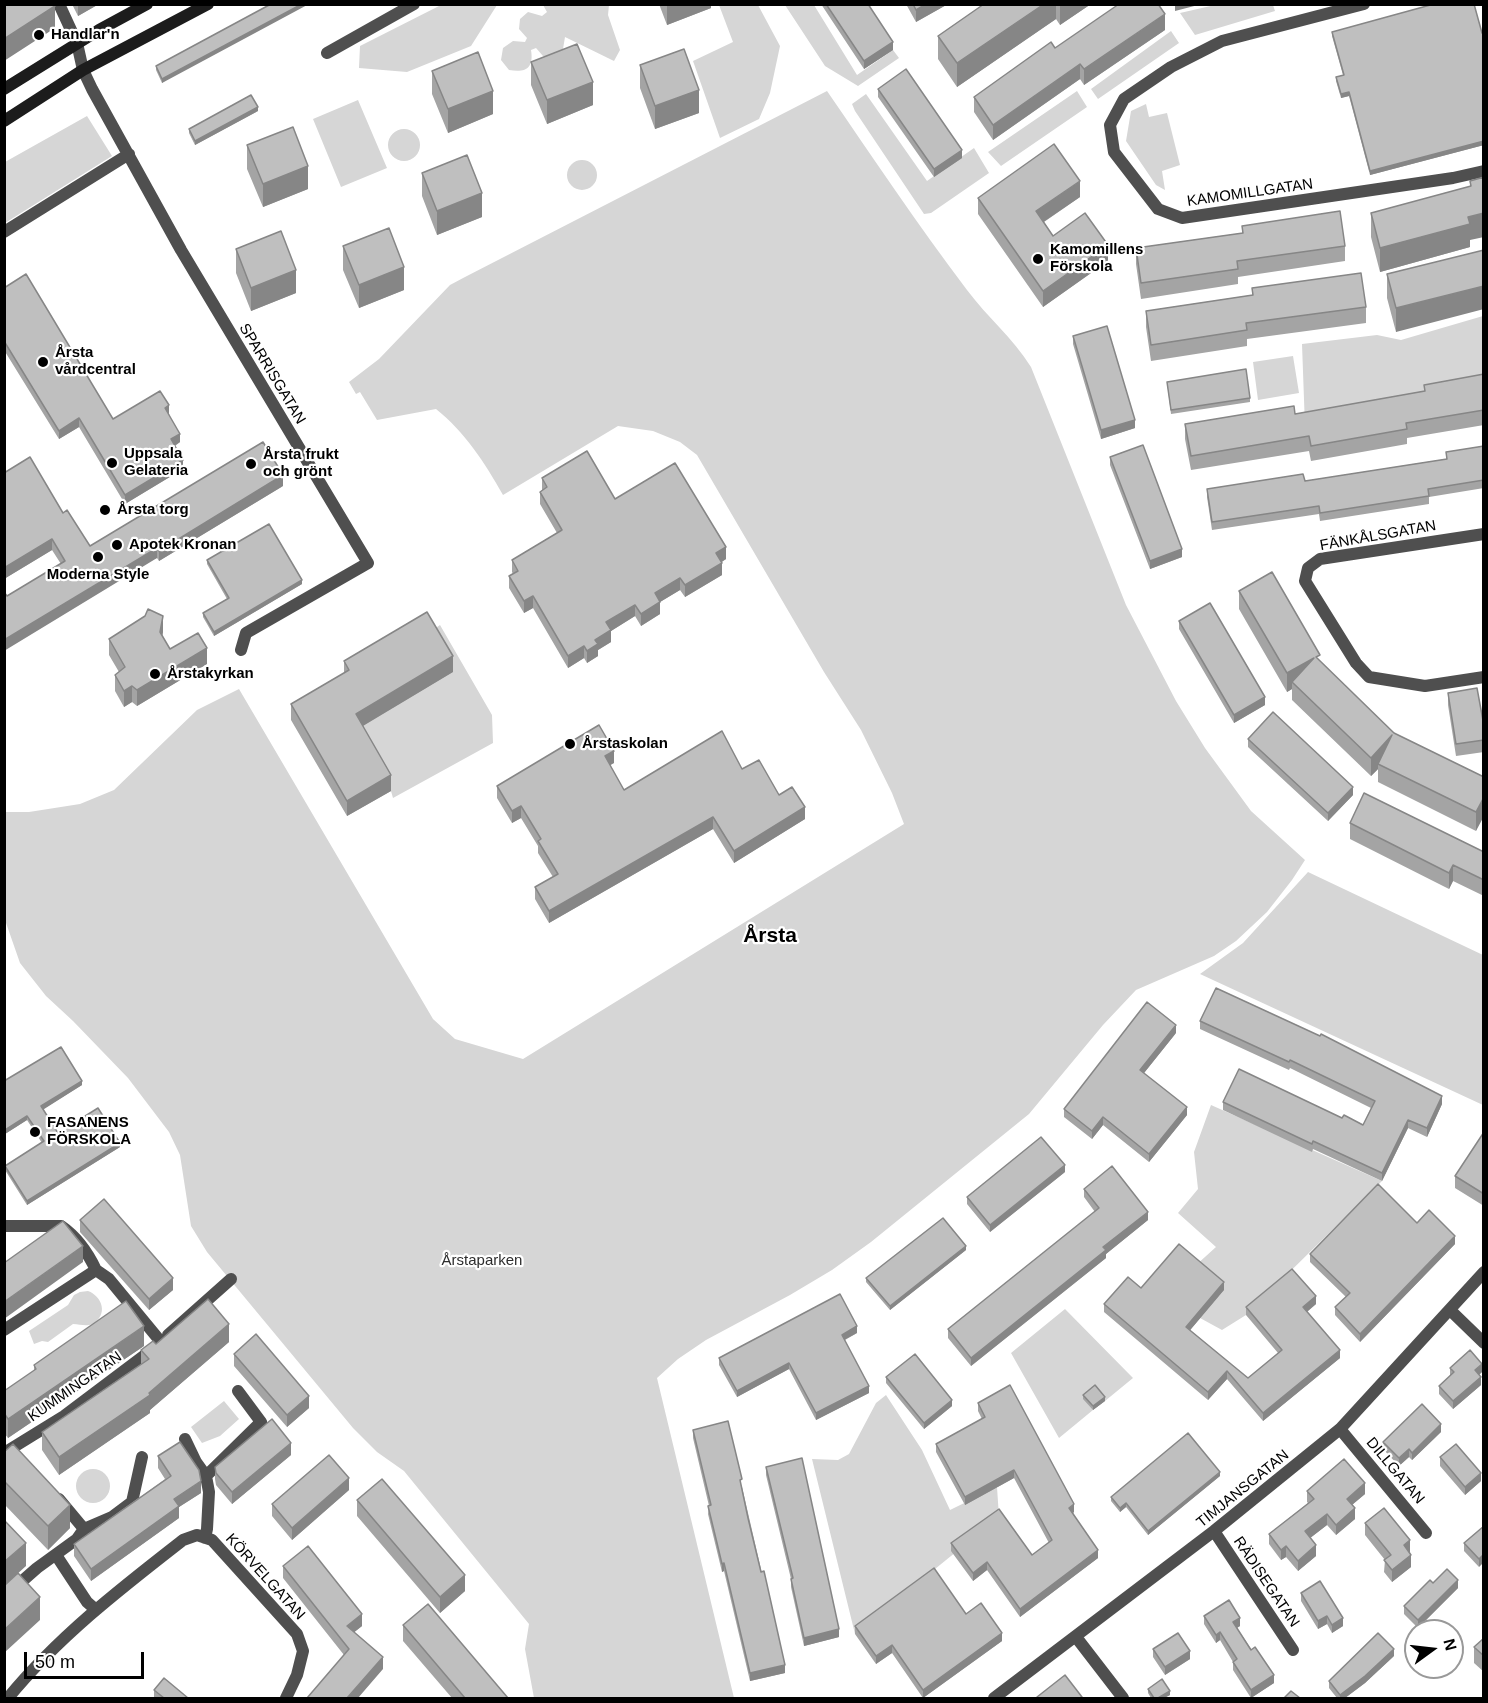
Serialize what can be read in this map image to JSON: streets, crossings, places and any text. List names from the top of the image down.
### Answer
{
  "streets": {
    "street": [
      "KAMOMILLGATAN",
      "SPARRISGATAN",
      "FÄNKÅLSGATAN",
      "KUMMINGATAN",
      "DILLGATAN",
      "TIMJANSGATAN",
      "KÖRVELGATAN",
      "RÄDISEGATAN"
    ]
  },
  "crossings": [
    ["DILLGATAN", "TIMJANSGATAN"],
    ["TIMJANSGATAN", "RÄDISEGATAN"]
  ],
  "districts": ["Årsta"],
  "parks": ["Årstaparken"],
  "places": [
    "Handlar'n",
    "Kamomillens Förskola",
    "Årsta vårdcentral",
    "Uppsala Gelateria",
    "Årsta frukt och grönt",
    "Årsta torg",
    "Apotek Kronan",
    "Moderna Style",
    "Årstakyrkan",
    "Årstaskolan",
    "FASANENS FÖRSKOLA"
  ],
  "scale_bar": "50 m",
  "north": "right"
}
